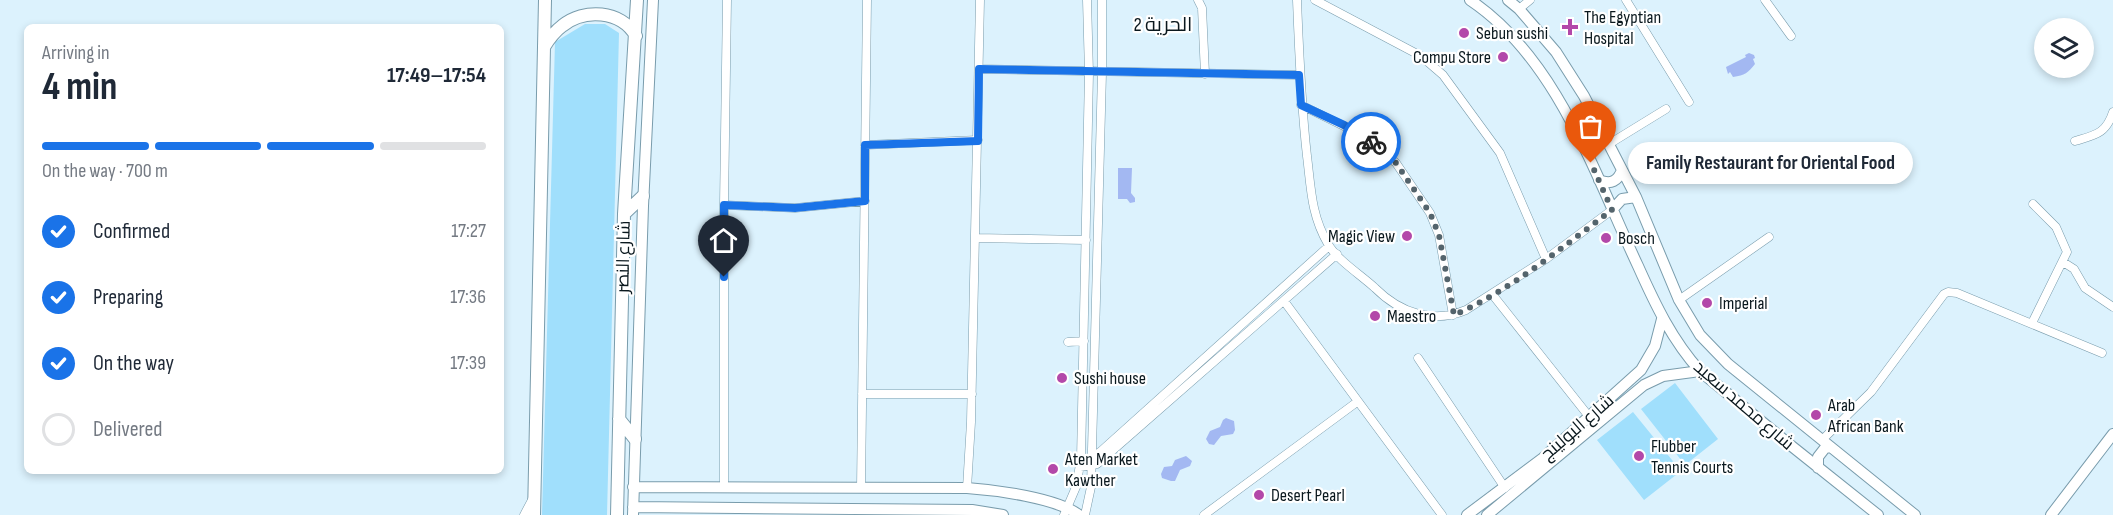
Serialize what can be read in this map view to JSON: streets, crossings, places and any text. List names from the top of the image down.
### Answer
{
  "streets": {
    "main road": ["شارع النصر"],
    "street": ["شارع محمد سعيد", "شارع البولينج"]
  },
  "crossings": [
    ["شارع محمد سعيد", "شارع البولينج"]
  ],
  "districts": ["الحرية 2"],
  "places": {
    "health": ["The Egyptian Hospital"],
    "other": [
      "Sebun sushi",
      "Compu Store",
      "Family Restaurant for Oriental Food",
      "Magic View",
      "Bosch",
      "Imperial",
      "Maestro",
      "Sushi house",
      "Arab African Bank",
      "Flubber Tennis Courts",
      "Aten Market Kawther",
      "Desert Pearl"
    ]
  },
  "page": {
    "heading": ["4 min", "Arriving in", "17:49–17:54"],
    "bar": "On the way · 700 m",
    "bubble": "Family Restaurant for Oriental Food",
    "list": [
      ["Confirmed", "17:27"],
      ["Preparing", "17:36"],
      ["On the way", "17:39"],
      "Delivered"
    ]
  }
}
